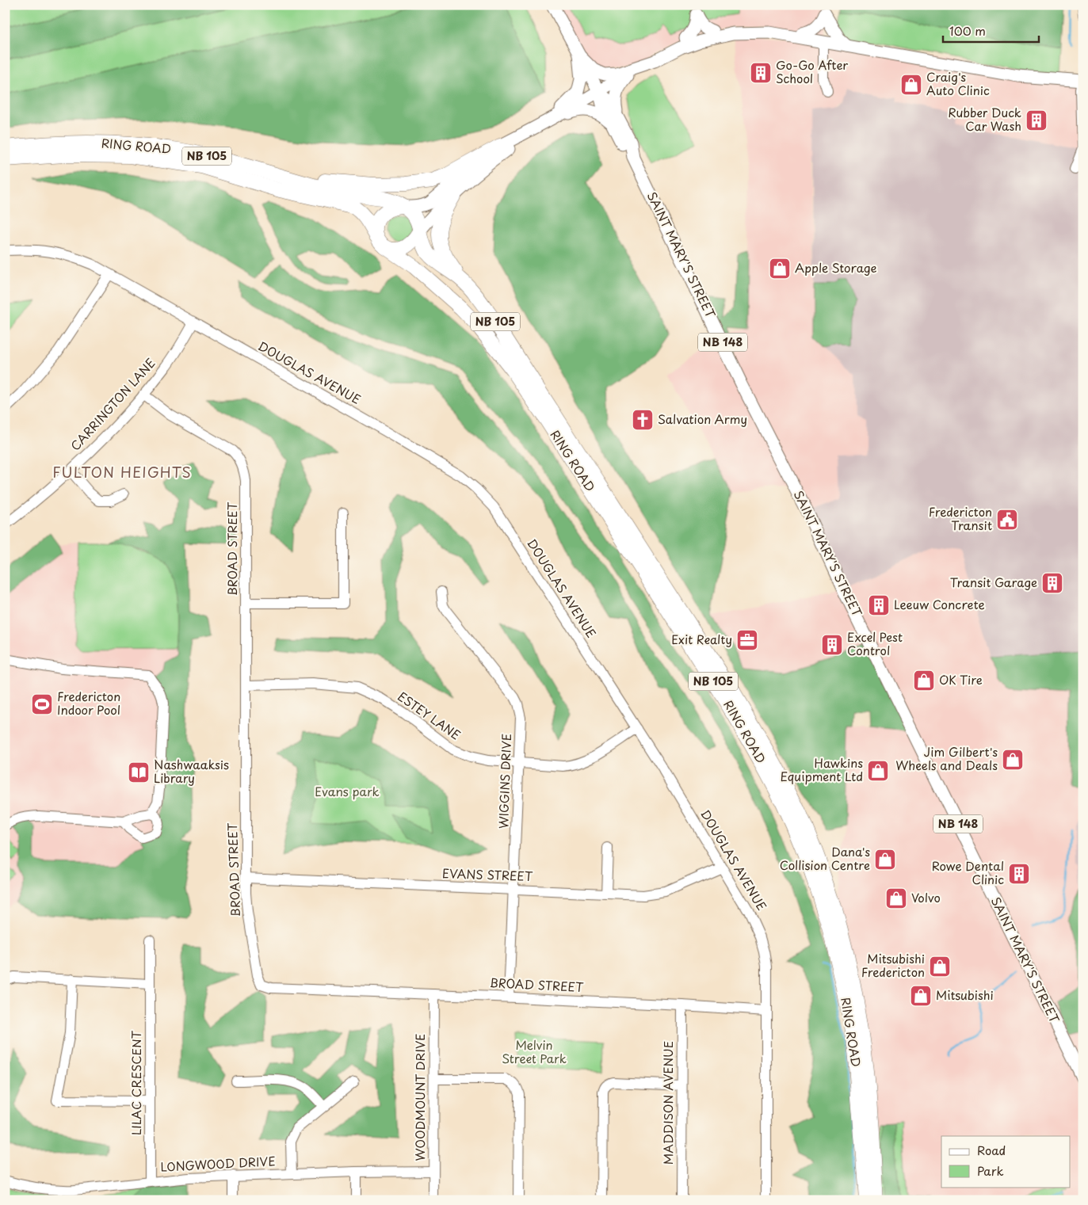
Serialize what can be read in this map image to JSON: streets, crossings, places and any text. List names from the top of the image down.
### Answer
{
  "streets": {
    "highway": ["RING ROAD", "NB 105"],
    "main road": ["SAINT MARY'S STREET", "NB 148"],
    "street": [
      "DOUGLAS AVENUE",
      "CARRINGTON LANE",
      "BROAD STREET",
      "ESTEY LANE",
      "WIGGINS DRIVE",
      "EVANS STREET",
      "LILAC CRESCENT",
      "WOODMOUNT DRIVE",
      "MADDISON AVENUE",
      "LONGWOOD DRIVE"
    ]
  },
  "crossings": [
    ["DOUGLAS AVENUE", "CARRINGTON LANE"],
    ["DOUGLAS AVENUE", "BROAD STREET"],
    ["DOUGLAS AVENUE", "ESTEY LANE"],
    ["DOUGLAS AVENUE", "EVANS STREET"],
    ["CARRINGTON LANE", "BROAD STREET"],
    ["BROAD STREET", "ESTEY LANE"],
    ["BROAD STREET", "WIGGINS DRIVE"],
    ["BROAD STREET", "EVANS STREET"],
    ["BROAD STREET", "WOODMOUNT DRIVE"],
    ["BROAD STREET", "MADDISON AVENUE"],
    ["ESTEY LANE", "WIGGINS DRIVE"],
    ["WIGGINS DRIVE", "EVANS STREET"],
    ["LILAC CRESCENT", "LONGWOOD DRIVE"],
    ["WOODMOUNT DRIVE", "LONGWOOD DRIVE"]
  ],
  "districts": ["FULTON HEIGHTS"],
  "parks": ["Evans park", "Melvin Street Park"],
  "places": {
    "building": [
      "Go-Go After School",
      "Rubber Duck Car Wash",
      "Transit Garage",
      "Leeuw Concrete",
      "Excel Pest Control",
      "Rowe Dental Clinic"
    ],
    "shop": [
      "Craig's Auto Clinic",
      "Apple Storage",
      "OK Tire",
      "Jim Gilbert's Wheels and Deals",
      "Hawkins Equipment Ltd",
      "Dana's Collision Centre",
      "Volvo",
      "Mitsubishi Fredericton",
      "Mitsubishi"
    ],
    "church": ["Salvation Army"],
    "public building": ["Fredericton Transit"],
    "office": ["Exit Realty"],
    "sports": ["Fredericton Indoor Pool"],
    "library": ["Nashwaaksis Library"]
  },
  "legend": ["Road", "Park"],
  "scale_bar": "100 m"
}
